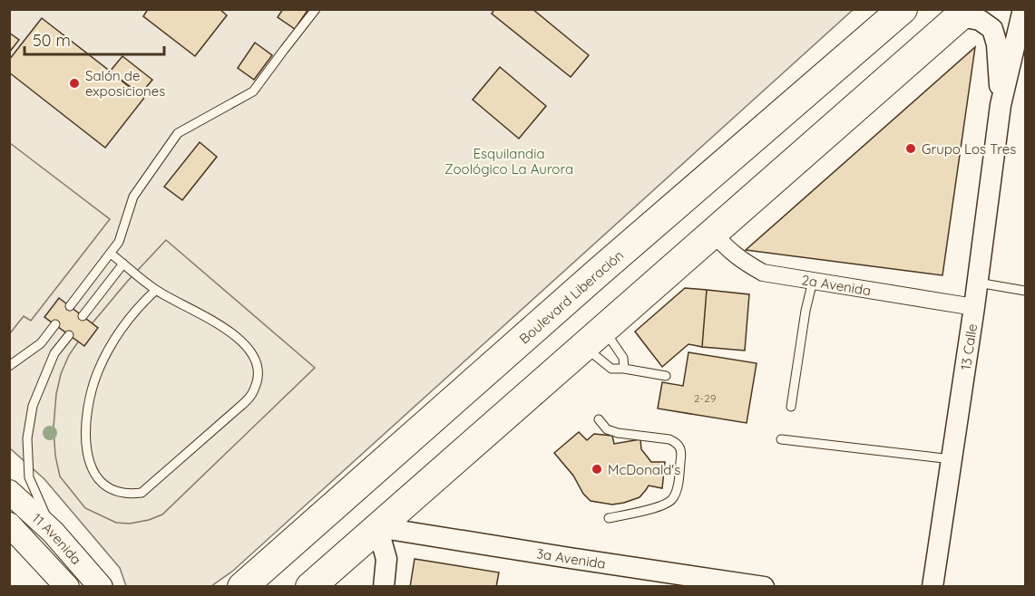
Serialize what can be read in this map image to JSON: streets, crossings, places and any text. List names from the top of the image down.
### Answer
{
  "streets": {
    "highway": ["Boulevard Liberación"],
    "main road": ["11 Avenida"],
    "street": ["2a Avenida", "13 Calle", "3a Avenida"]
  },
  "crossings": [
    ["2a Avenida", "13 Calle"]
  ],
  "parks": ["Esquilandia Zoológico La Aurora"],
  "places": ["Salón de exposiciones", "Grupo Los Tres", "McDonald's"],
  "house_numbers": ["2-29"],
  "scale_bar": "50 m"
}
